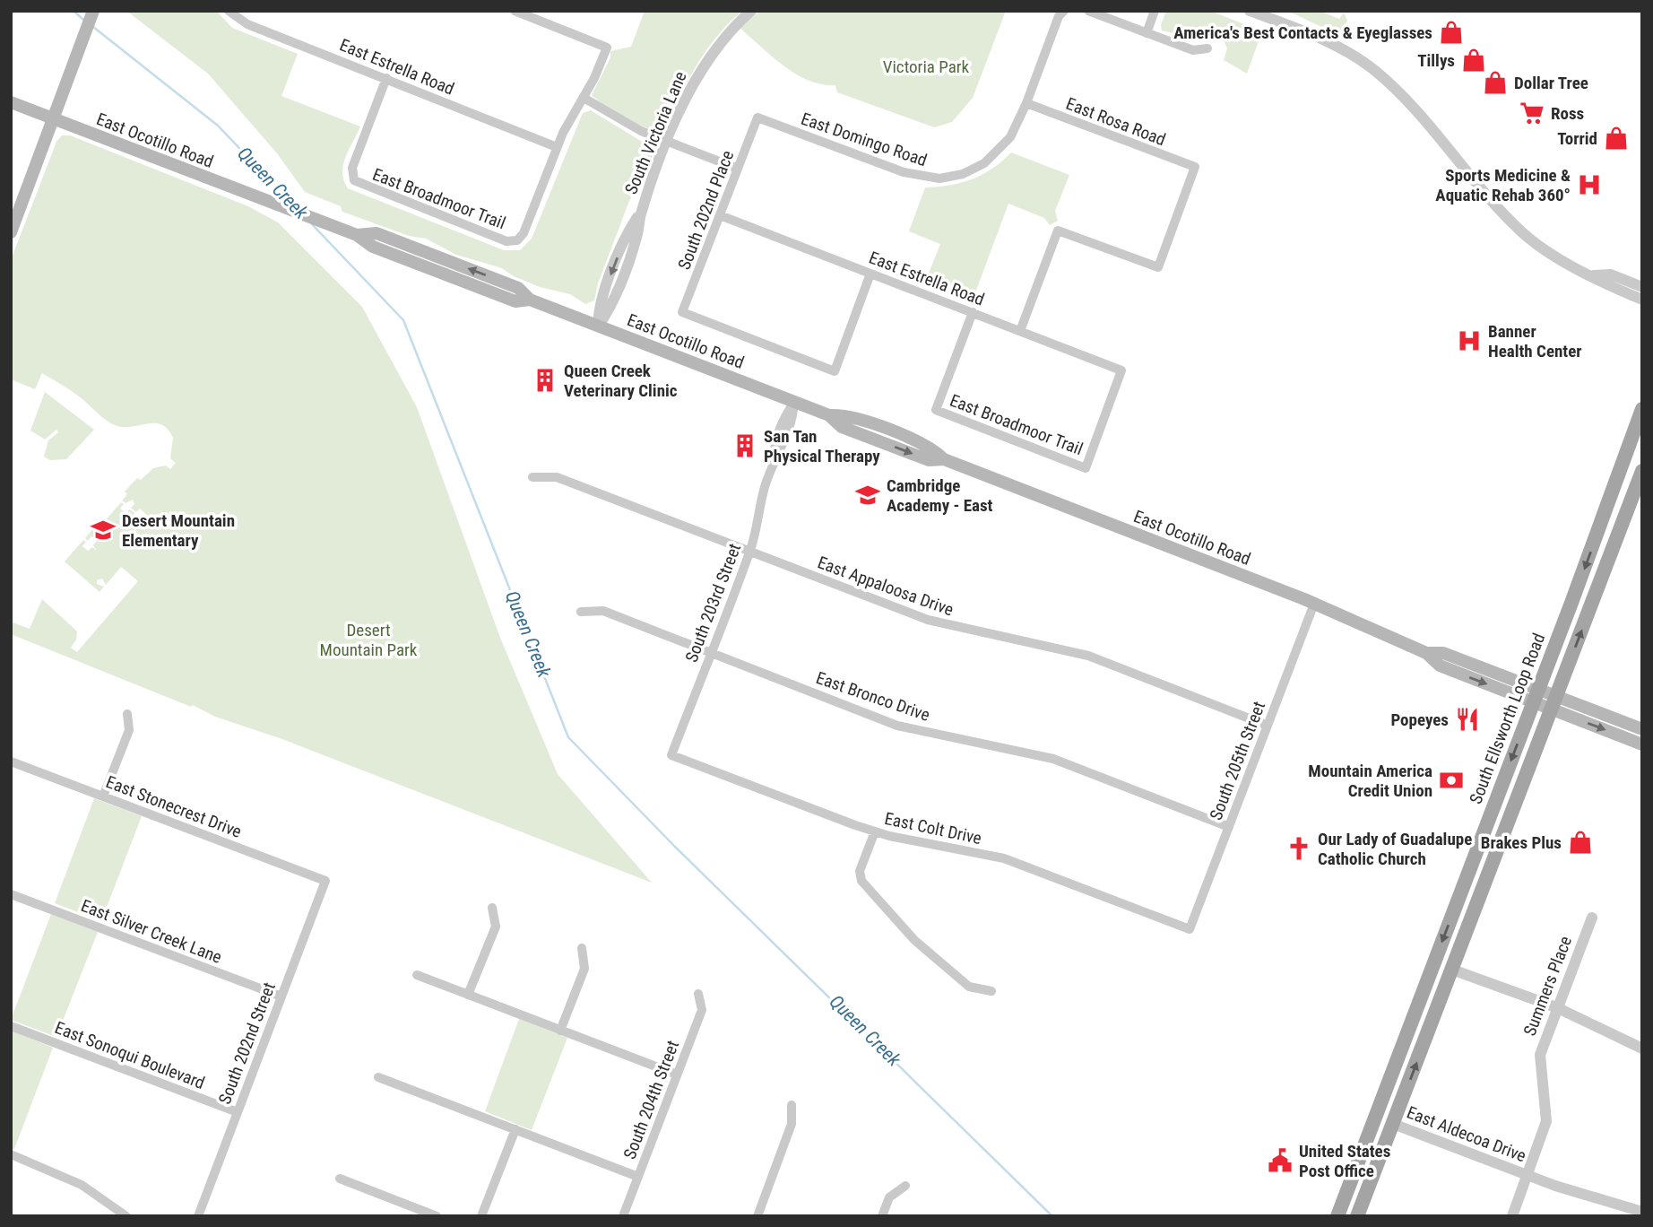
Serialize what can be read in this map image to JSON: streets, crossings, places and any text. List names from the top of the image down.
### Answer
{
  "streets": {
    "main road": ["East Ocotillo Road", "South Ellsworth Loop Road"],
    "street": [
      "East Estrella Road",
      "East Rosa Road",
      "South Victoria Lane",
      "East Domingo Road",
      "East Broadmoor Trail",
      "South 202nd Place",
      "East Appaloosa Drive",
      "South 203rd Street",
      "East Bronco Drive",
      "South 205th Street",
      "East Stonecrest Drive",
      "East Colt Drive",
      "East Silver Creek Lane",
      "Summers Place",
      "South 202nd Street",
      "East Sonoqui Boulevard",
      "South 204th Street",
      "East Aldecoa Drive"
    ]
  },
  "crossings": [
    ["East Estrella Road", "East Rosa Road"],
    ["East Estrella Road", "East Broadmoor Trail"],
    ["East Estrella Road", "South 202nd Place"],
    ["East Rosa Road", "East Domingo Road"],
    ["South Victoria Lane", "East Ocotillo Road"],
    ["East Domingo Road", "South 202nd Place"],
    ["East Ocotillo Road", "South 203rd Street"],
    ["East Ocotillo Road", "South Ellsworth Loop Road"],
    ["East Ocotillo Road", "South 205th Street"],
    ["East Appaloosa Drive", "South 203rd Street"],
    ["East Appaloosa Drive", "South 205th Street"],
    ["South 203rd Street", "East Bronco Drive"],
    ["South 203rd Street", "East Colt Drive"],
    ["East Bronco Drive", "South 205th Street"],
    ["South 205th Street", "East Colt Drive"],
    ["East Stonecrest Drive", "South 202nd Street"],
    ["East Silver Creek Lane", "South 202nd Street"],
    ["Summers Place", "East Aldecoa Drive"],
    ["South 202nd Street", "East Sonoqui Boulevard"]
  ],
  "water": ["Queen Creek"],
  "parks": ["Victoria Park", "Desert Mountain Park"],
  "places": {
    "shop": [
      "America's Best Contacts & Eyeglasses",
      "Tillys",
      "Dollar Tree",
      "Torrid",
      "Brakes Plus"
    ],
    "supermarket": ["Ross"],
    "hospital": ["Sports Medicine & Aquatic Rehab 360°", "Banner Health Center"],
    "building": ["Queen Creek Veterinary Clinic", "San Tan Physical Therapy"],
    "school or university": ["Cambridge Academy - East", "Desert Mountain Elementary"],
    "restaurant": ["Popeyes"],
    "bank": ["Mountain America Credit Union"],
    "church": ["Our Lady of Guadalupe Catholic Church"],
    "public building": ["United States Post Office"]
  }
}
